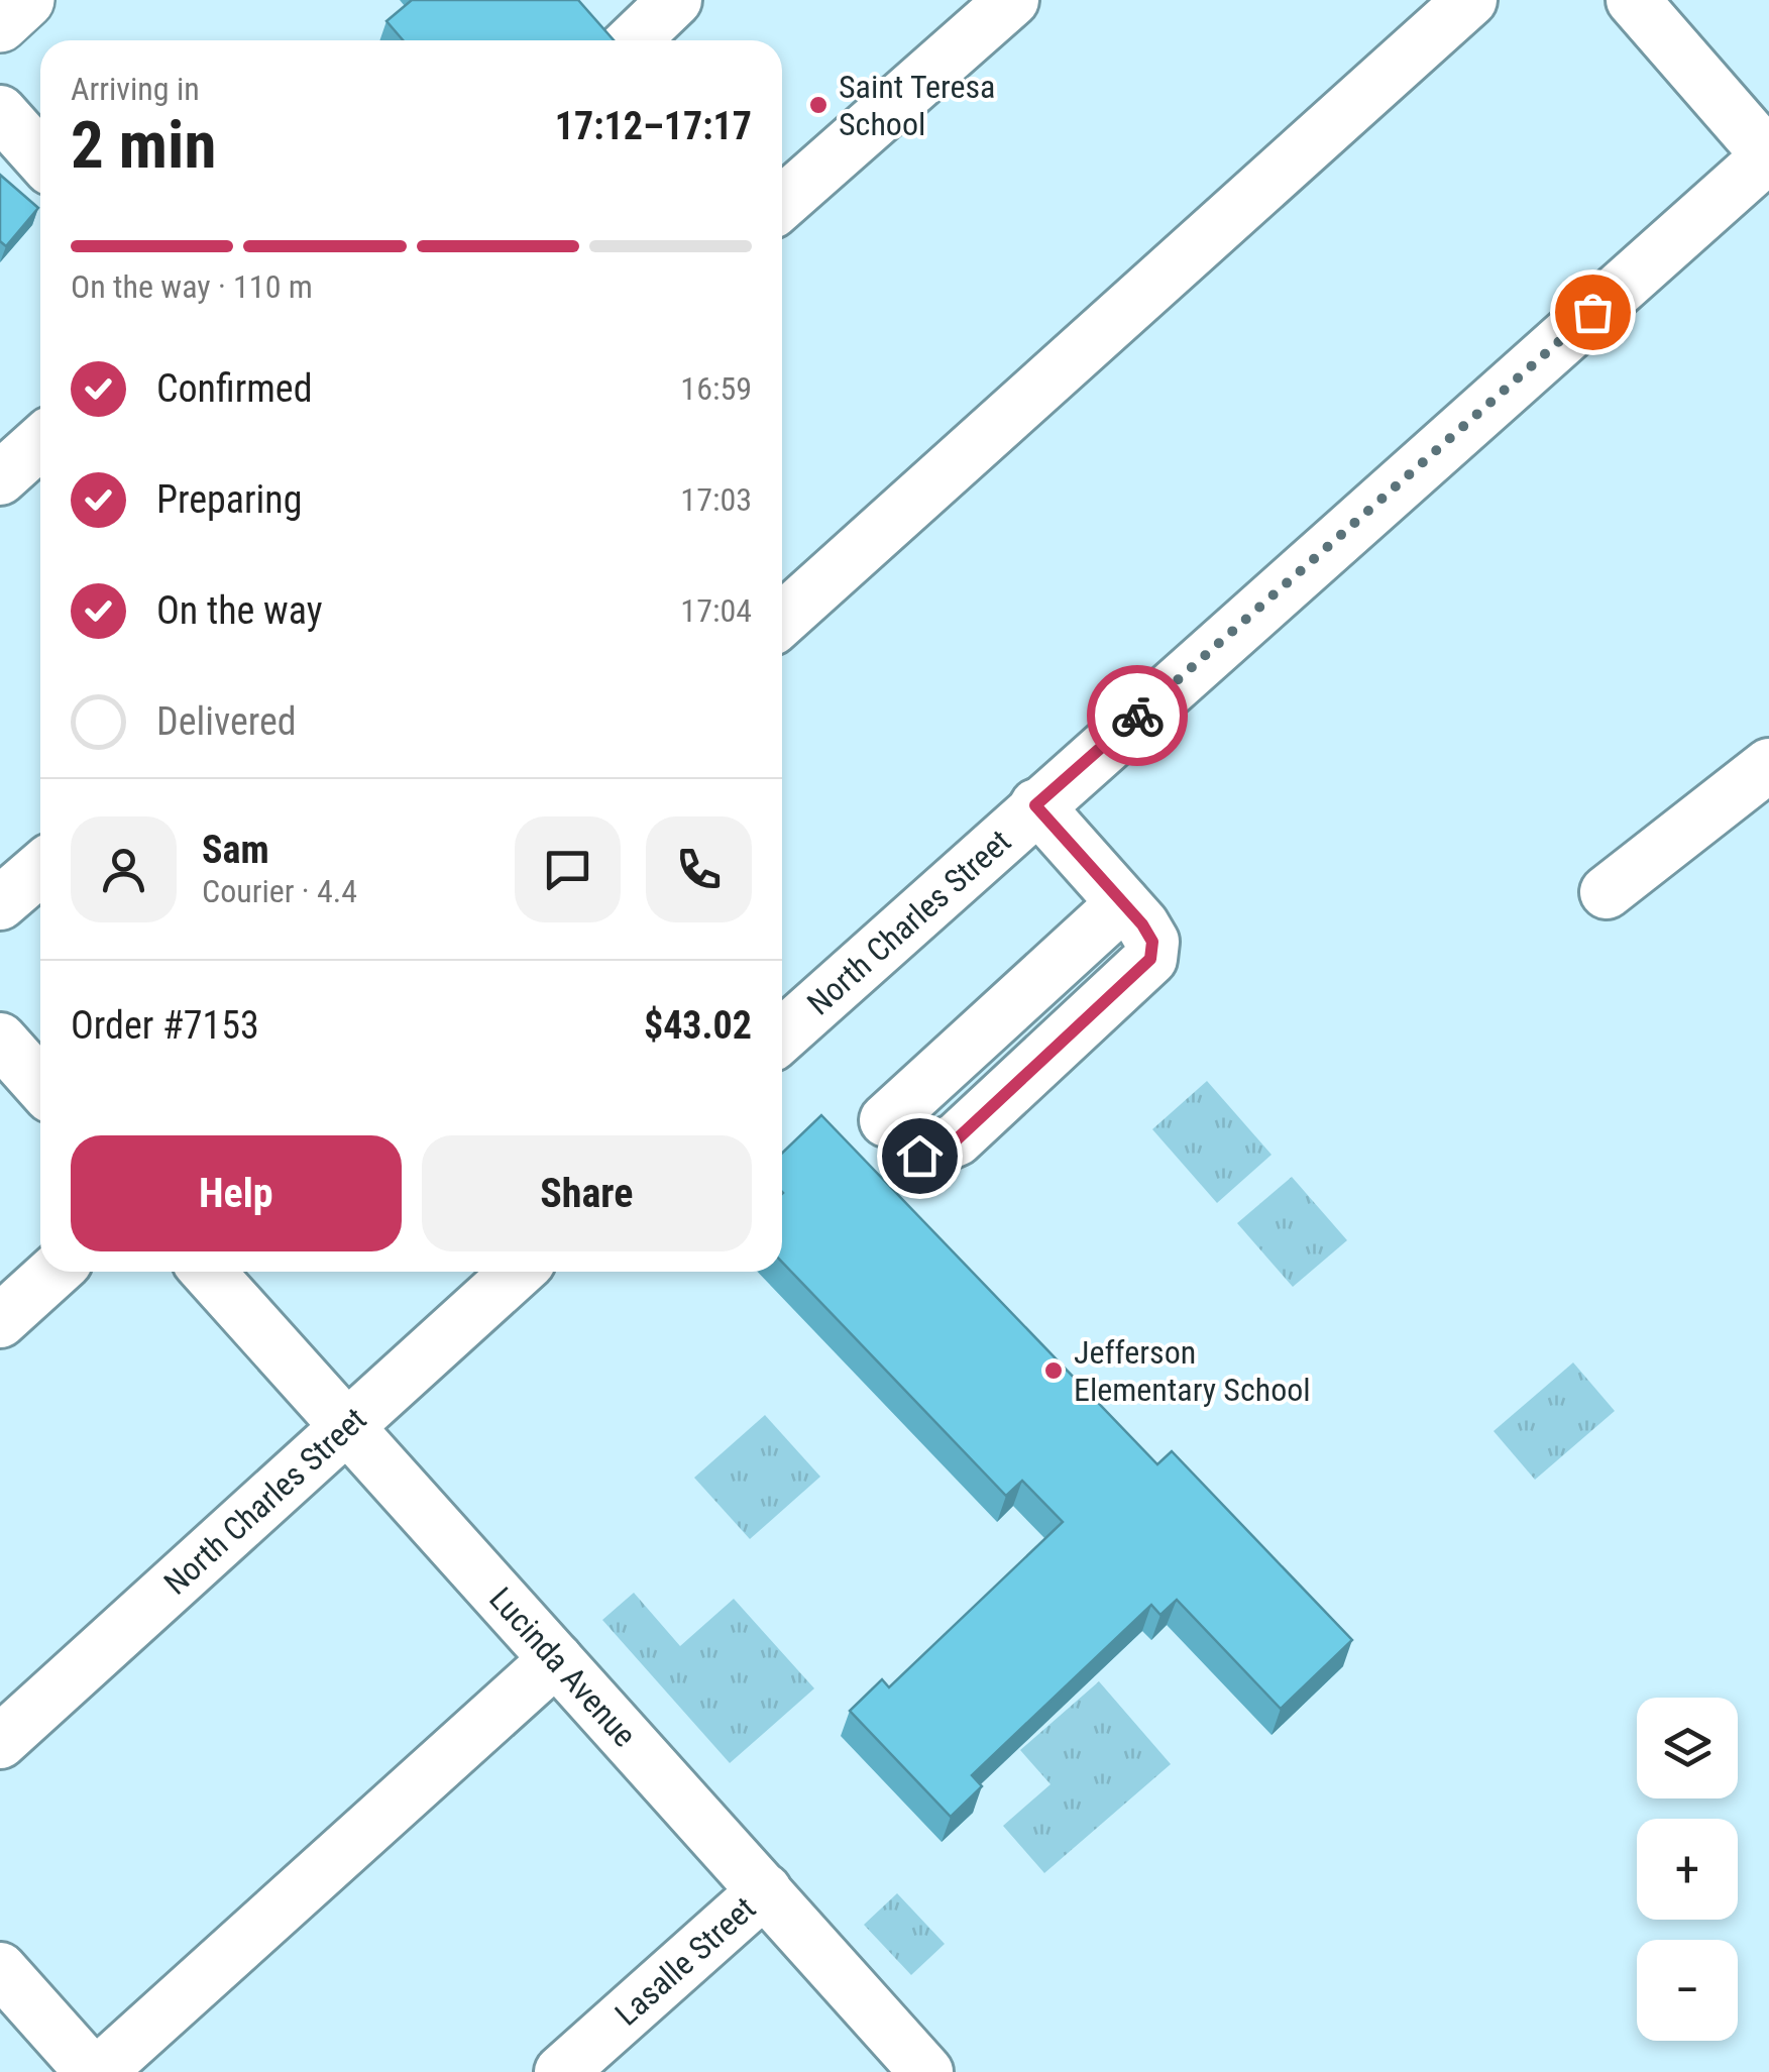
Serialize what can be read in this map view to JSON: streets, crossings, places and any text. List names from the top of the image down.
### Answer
{
  "streets": {
    "street": ["North Charles Street", "Lucinda Avenue", "Lasalle Street"]
  },
  "crossings": [
    ["North Charles Street", "Lucinda Avenue"],
    ["Lucinda Avenue", "Lasalle Street"]
  ],
  "places": ["Saint Teresa School", "Jefferson Elementary School"],
  "page": {
    "heading": ["2 min", "Arriving in", "17:12–17:17"],
    "panel": [
      "Sam",
      "Courier · 4.4",
      "Order #7153",
      "$43.02"
    ],
    "bar": "On the way · 110 m",
    "list": [
      ["Confirmed", "16:59"],
      ["Preparing", "17:03"],
      ["On the way", "17:04"],
      "Delivered"
    ],
    "buttons": ["Help", "Share"],
    "map_buttons": ["+", "−"]
  }
}
